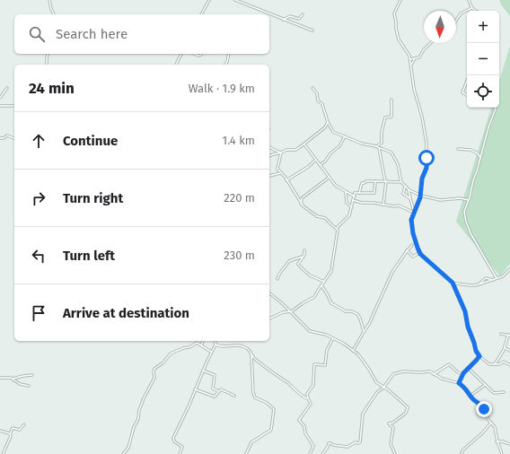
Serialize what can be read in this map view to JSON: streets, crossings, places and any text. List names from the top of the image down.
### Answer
{
  "north": "bottom",
  "page": {
    "map_buttons": ["+", "−"],
    "search": "Search here",
    "heading": ["24 min", "Walk · 1.9 km"],
    "list": [
      ["Continue", "1.4 km"],
      ["Turn right", "220 m"],
      ["Turn left", "230 m"],
      "Arrive at destination"
    ]
  }
}
